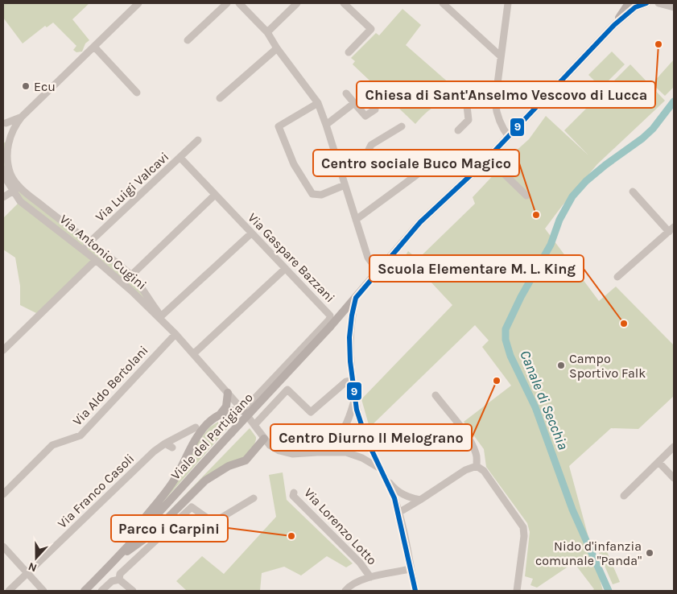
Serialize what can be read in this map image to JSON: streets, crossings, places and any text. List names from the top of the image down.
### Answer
{
  "streets": {
    "main road": ["Viale del Partigiano"],
    "street": [
      "Via Luigi Valcavi",
      "Via Antonio Cugini",
      "Via Gaspare Bazzani",
      "Via Aldo Bertolani",
      "Via Franco Casoli",
      "Via Lorenzo Lotto"
    ]
  },
  "crossings": [
    ["Via Luigi Valcavi", "Via Antonio Cugini"],
    ["Via Luigi Valcavi", "Via Gaspare Bazzani"],
    ["Via Antonio Cugini", "Via Gaspare Bazzani"],
    ["Via Antonio Cugini", "Via Aldo Bertolani"]
  ],
  "water": ["Canale di Secchia"],
  "places": [
    "Chiesa di Sant'Anselmo Vescovo di Lucca",
    "Ecu",
    "Centro sociale Buco Magico",
    "Scuola Elementare M. L. King",
    "Campo Sportivo Falk",
    "Centro Diurno Il Melograno",
    "Parco i Carpini",
    "Nido d'infanzia comunale \"Panda\""
  ],
  "lines": ["transit line 9"],
  "north": "bottom"
}
